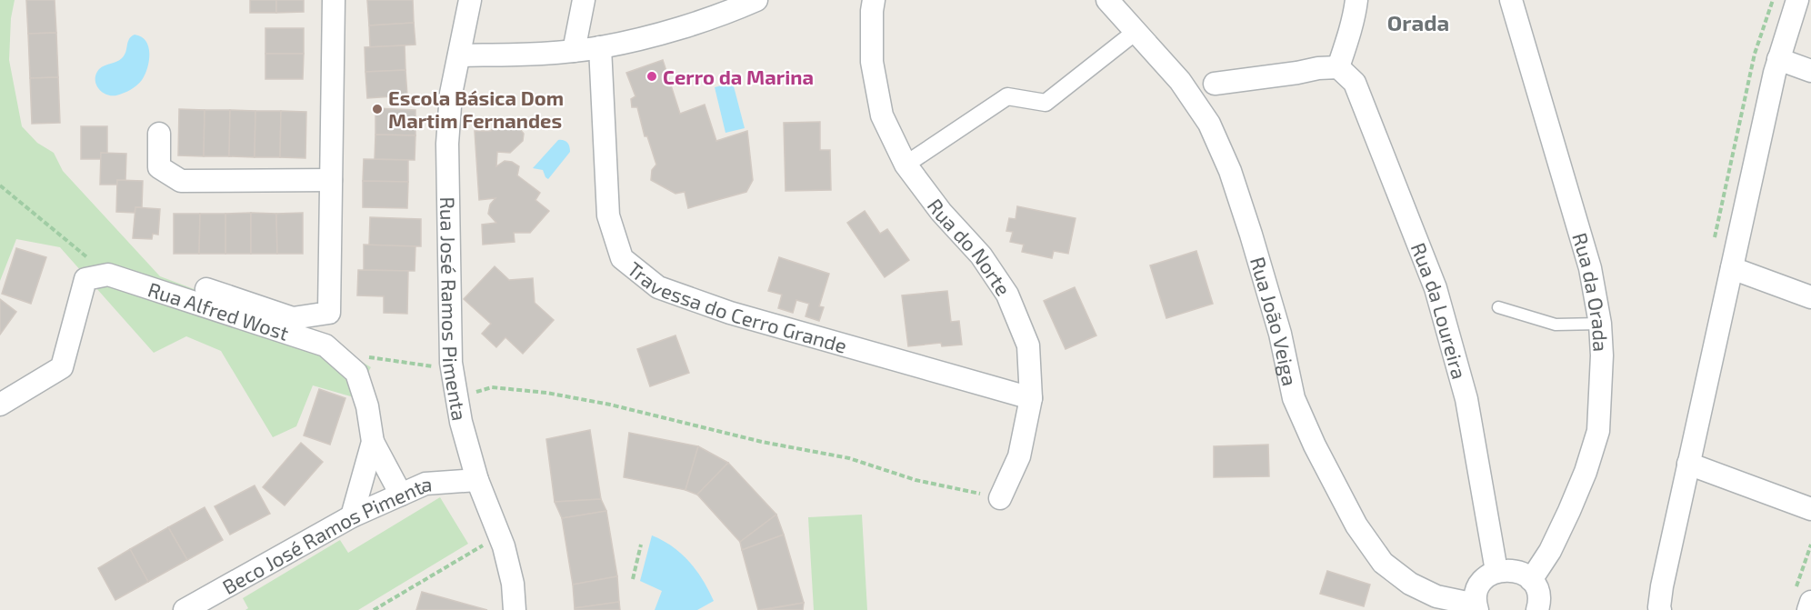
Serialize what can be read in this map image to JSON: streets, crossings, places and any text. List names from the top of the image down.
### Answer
{
  "streets": {
    "street": [
      "Rua do Norte",
      "Rua da Orada",
      "Travessa do Cerro Grande",
      "Rua José Ramos Pimenta",
      "Rua Alfred Wost",
      "Rua da Loureira",
      "Rua João Veiga",
      "Beco José Ramos Pimenta"
    ]
  },
  "crossings": [
    ["Rua do Norte", "Travessa do Cerro Grande"],
    ["Rua José Ramos Pimenta", "Beco José Ramos Pimenta"],
    ["Rua Alfred Wost", "Beco José Ramos Pimenta"]
  ],
  "districts": ["Orada"],
  "places": ["Cerro da Marina", "Escola Básica Dom Martim Fernandes"]
}
